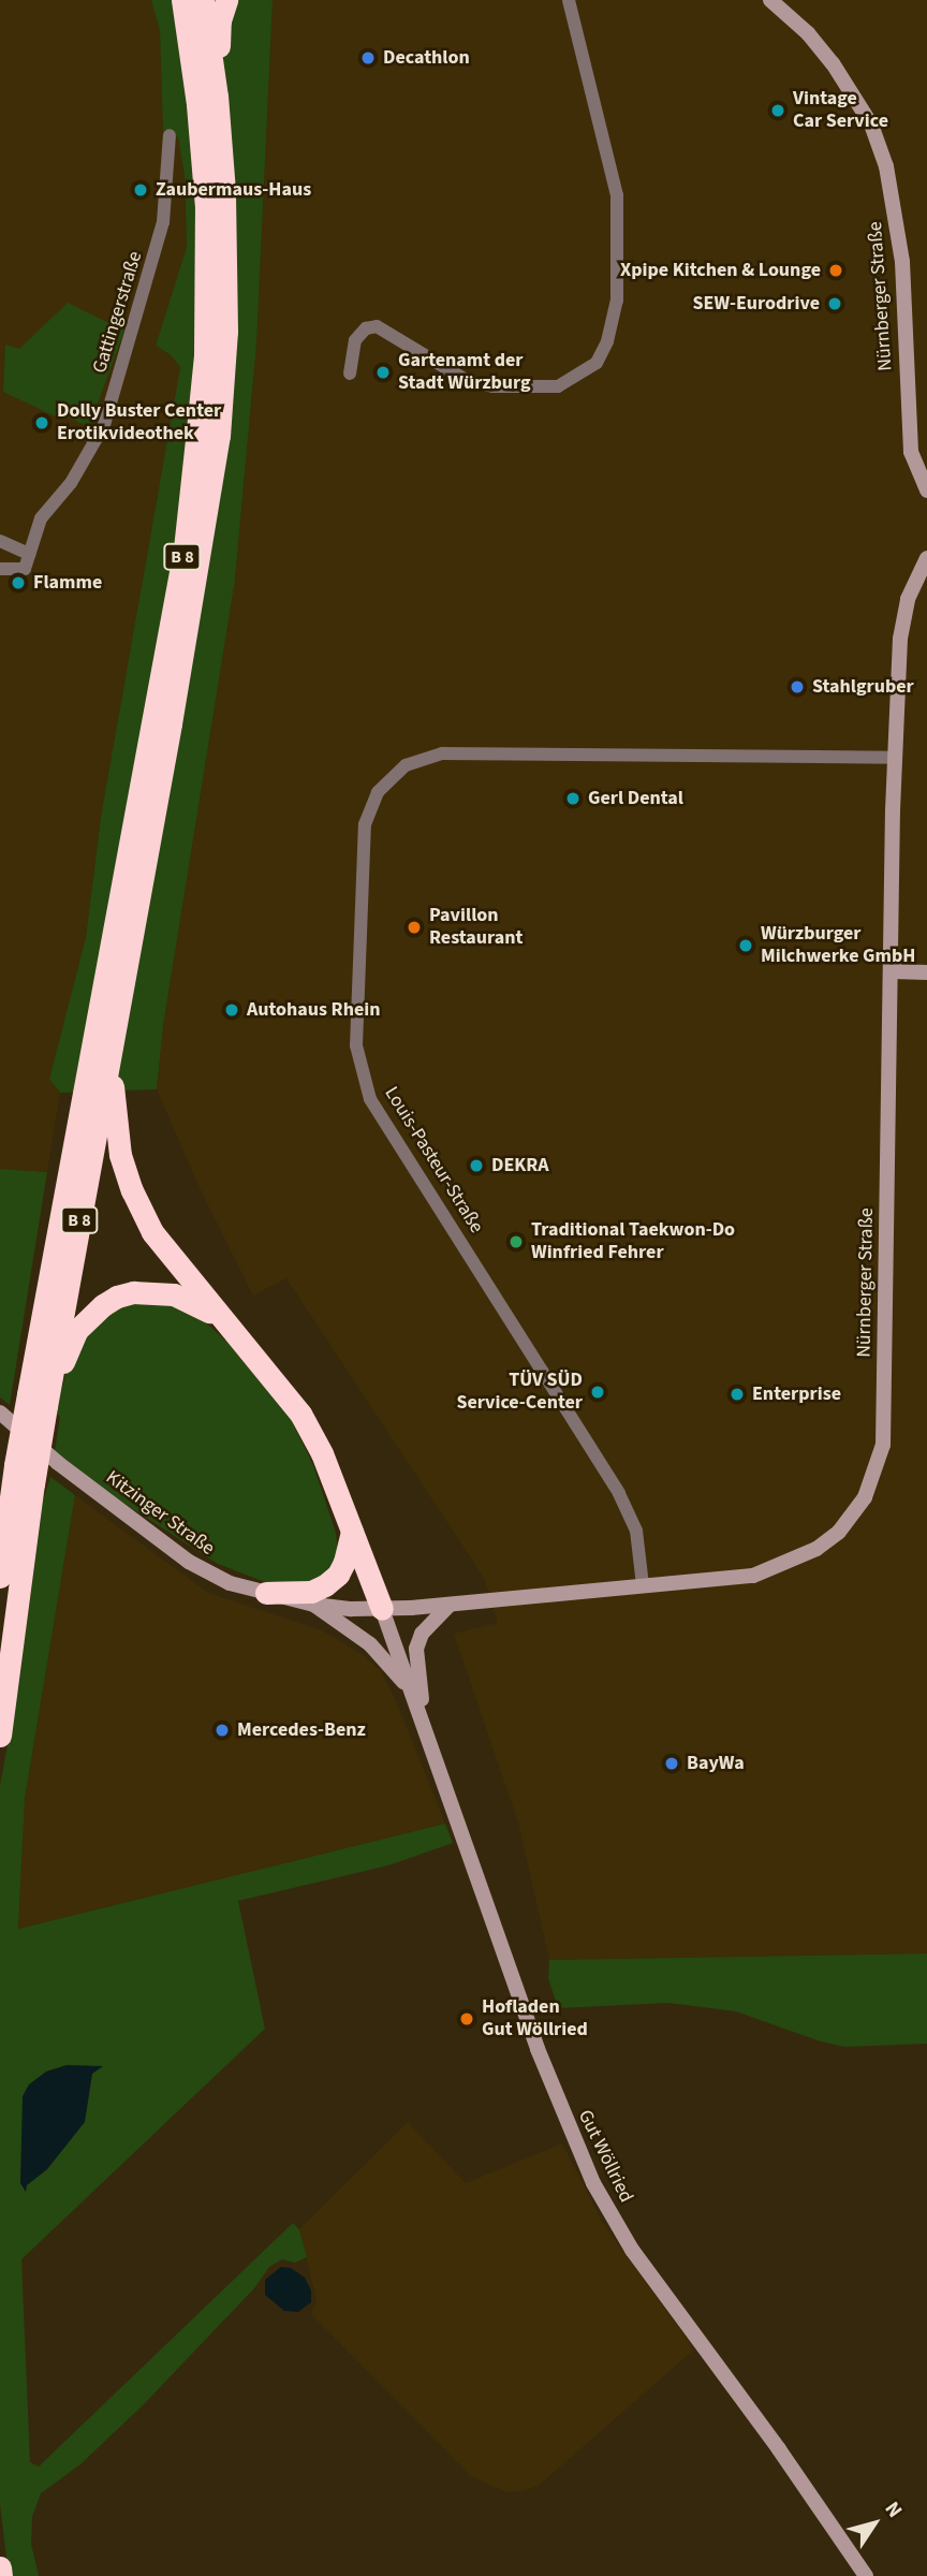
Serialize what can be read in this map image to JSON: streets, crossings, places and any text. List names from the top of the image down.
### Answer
{
  "streets": {
    "highway": ["B 8"],
    "street": [
      "Nürnberger Straße",
      "Gattingerstraße",
      "Louis-Pasteur-Straße",
      "Kitzinger Straße",
      "Gut Wöllried"
    ]
  },
  "crossings": [
    ["Nürnberger Straße", "Louis-Pasteur-Straße"],
    ["Nürnberger Straße", "Kitzinger Straße"]
  ],
  "places": [
    "Decathlon",
    "Vintage Car Service",
    "Zaubermaus-Haus",
    "Xpipe Kitchen & Lounge",
    "SEW-Eurodrive",
    "Gartenamt der Stadt Würzburg",
    "Dolly Buster Center Erotikvideothek",
    "Flamme",
    "Stahlgruber",
    "Gerl Dental",
    "Pavillon Restaurant",
    "Würzburger Milchwerke GmbH",
    "Autohaus Rhein",
    "DEKRA",
    "Traditional Taekwon-Do Winfried Fehrer",
    "TÜV SÜD Service-Center",
    "Enterprise",
    "Mercedes-Benz",
    "BayWa",
    "Hofladen Gut Wöllried"
  ],
  "north": "top right"
}
